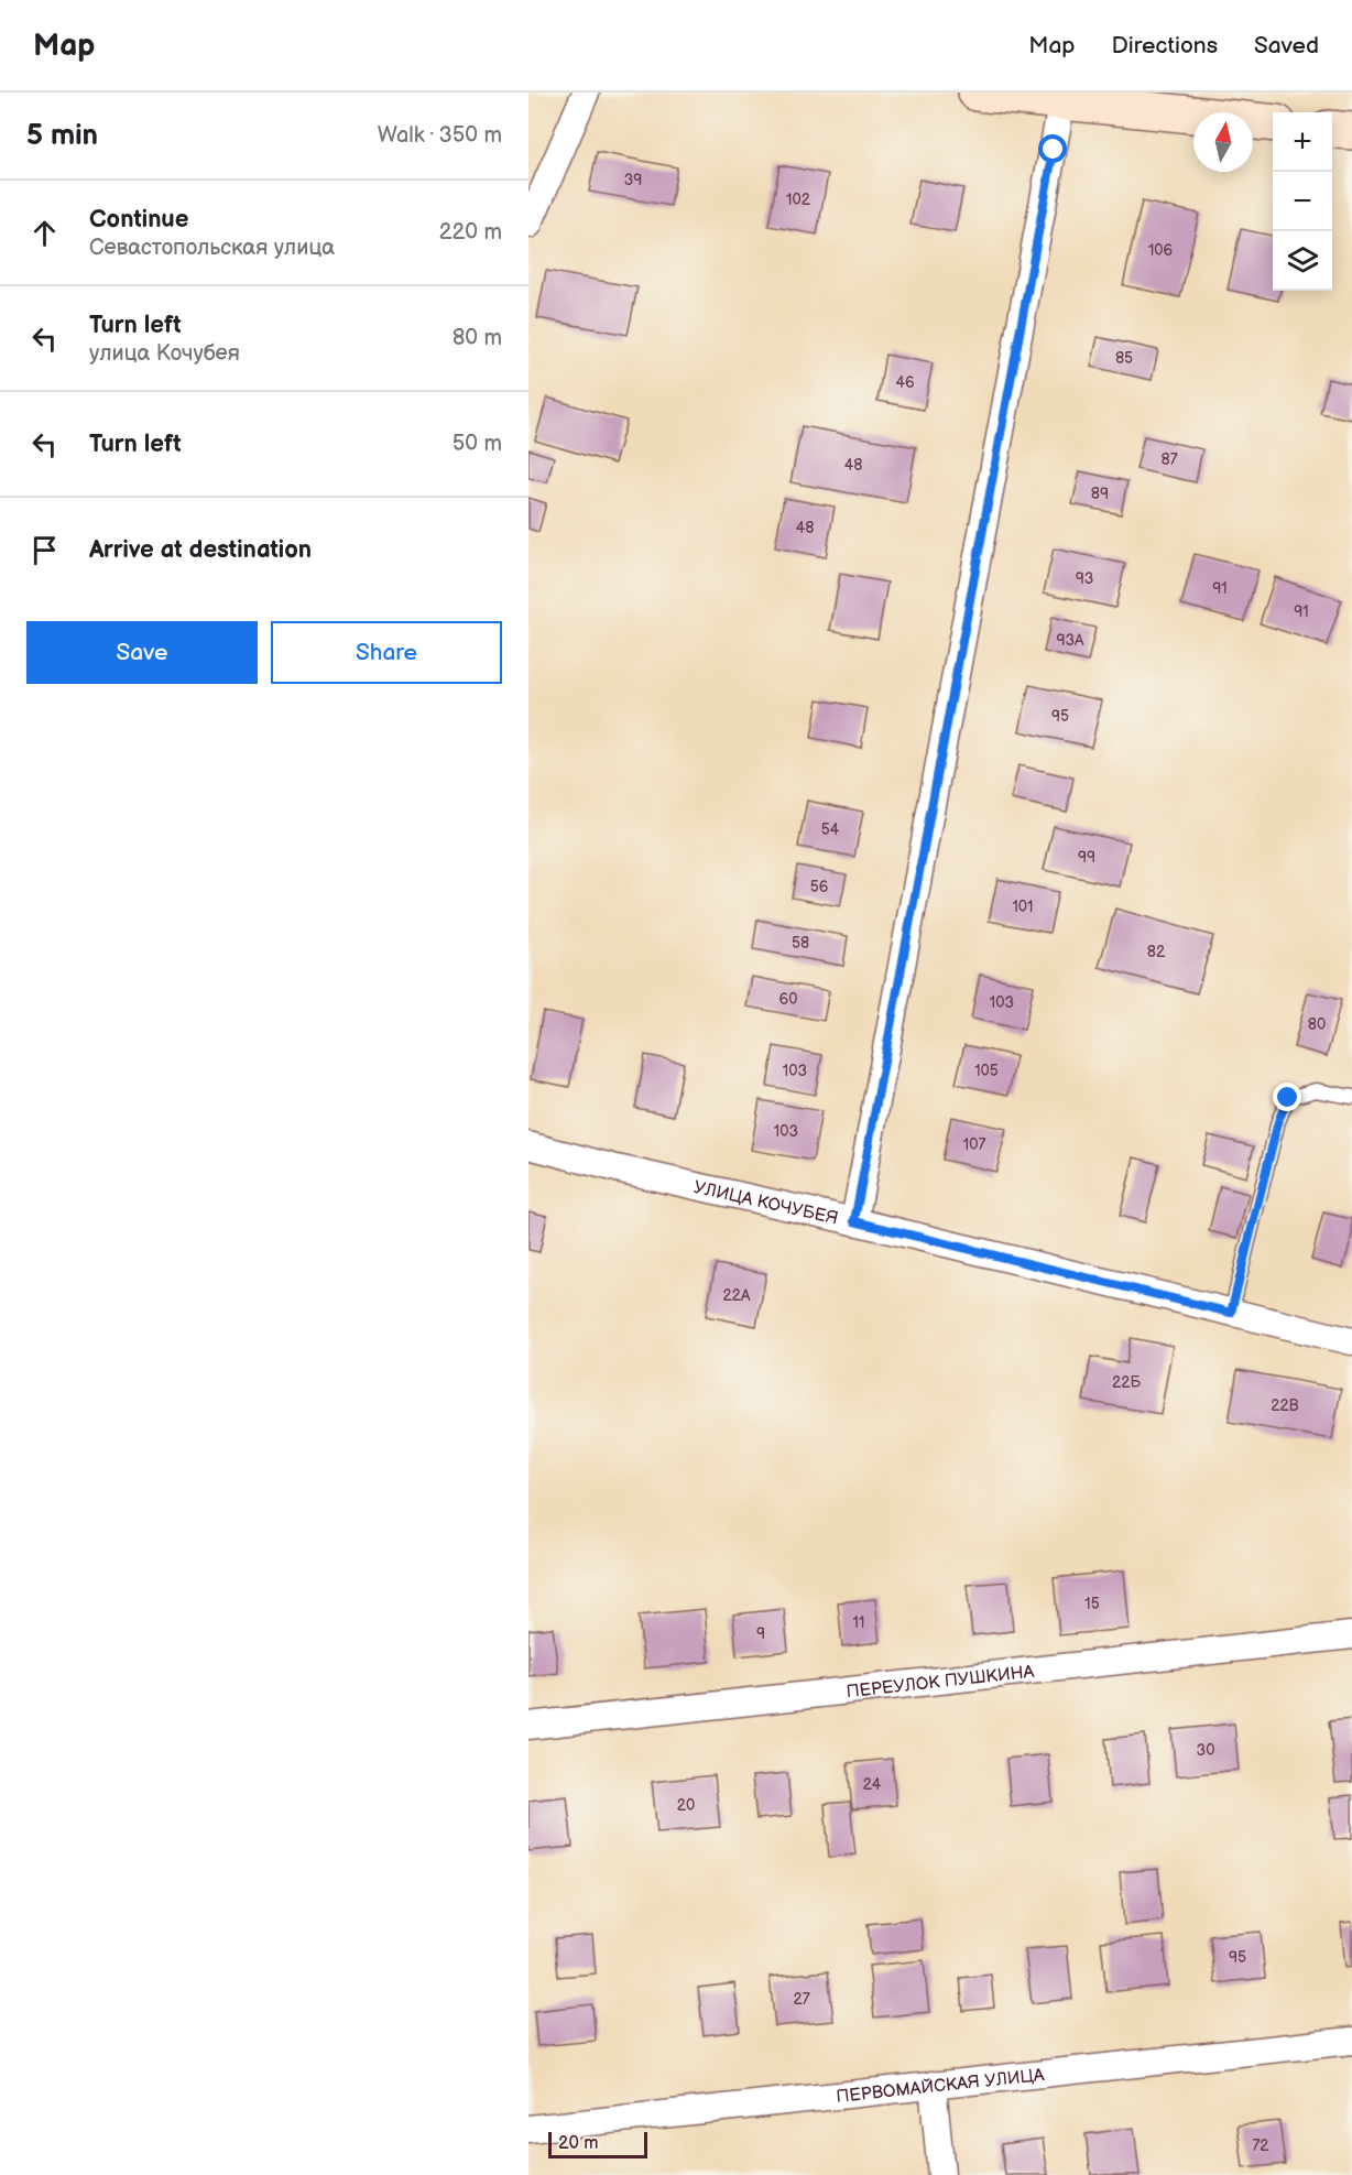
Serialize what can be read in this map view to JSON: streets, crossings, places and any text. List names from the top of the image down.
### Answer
{
  "streets": {
    "street": ["УЛИЦА КОЧУБЕЯ", "ПЕРЕУЛОК ПУШКИНА", "ПЕРВОМАЙСКАЯ УЛИЦА"]
  },
  "house_numbers": [
    "39",
    "102",
    "106",
    "85",
    "46",
    "87",
    "48",
    "89",
    "48",
    "93",
    "91",
    "91",
    "93А",
    "95",
    "54",
    "99",
    "56",
    "101",
    "58",
    "82",
    "60",
    "103",
    "80",
    "103",
    "105",
    "103",
    "107",
    "22А",
    "22Б",
    "22В",
    "15",
    "11",
    "9",
    "30",
    "24",
    "20",
    "95",
    "27",
    "72"
  ],
  "scale_bar": "20 m",
  "north": "top",
  "page": {
    "header": "Map",
    "nav": ["Map", "Directions", "Saved"],
    "heading": ["5 min", "Walk · 350 m"],
    "map_buttons": ["+", "−"],
    "list": [
      ["Continue", "Севастопольская улица", "220 m"],
      ["Turn left", "улица Кочубея", "80 m"],
      ["Turn left", "50 m"],
      "Arrive at destination"
    ],
    "buttons": ["Save", "Share"],
    "scale": "20 m"
  }
}
